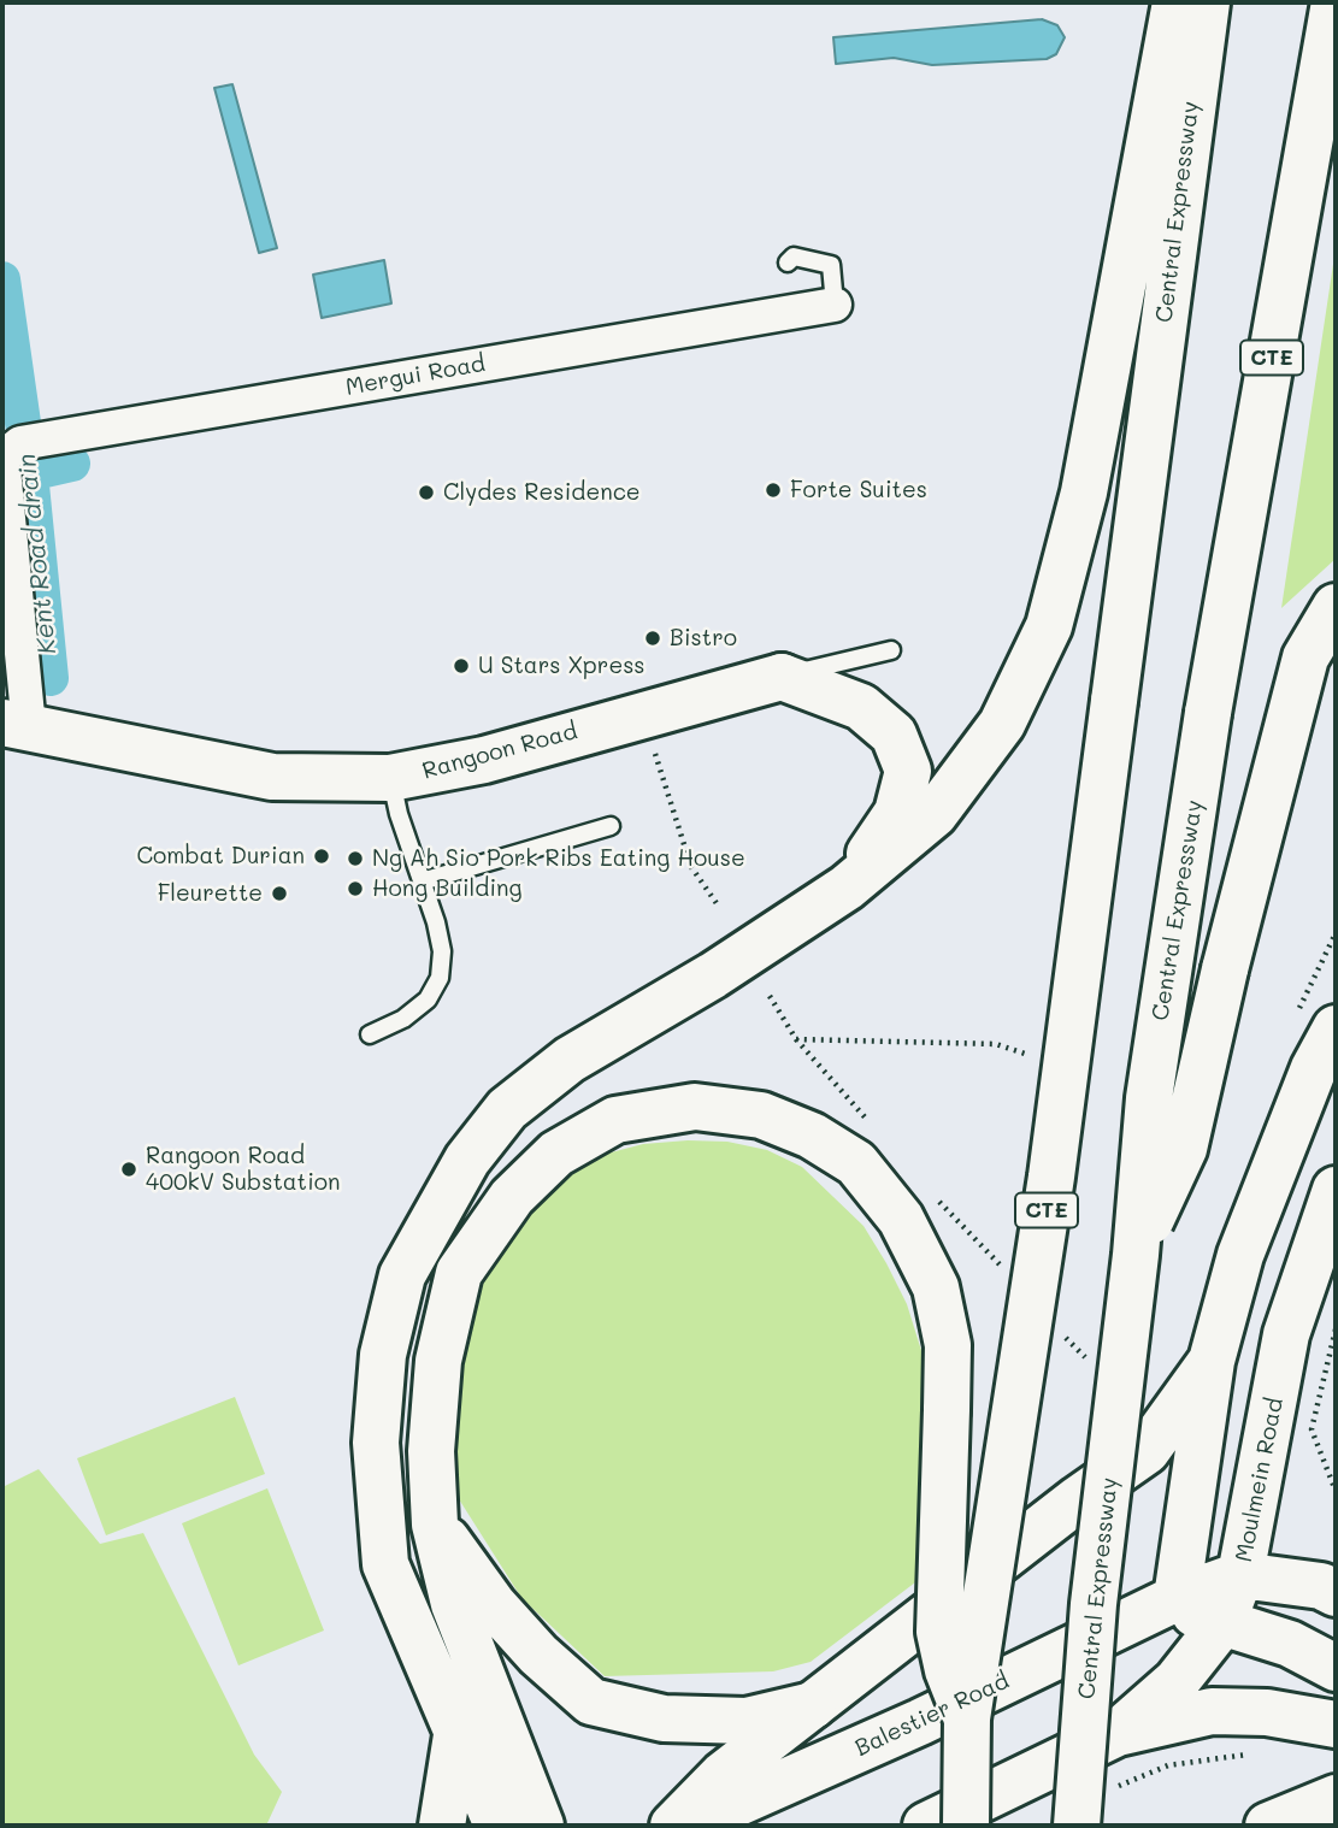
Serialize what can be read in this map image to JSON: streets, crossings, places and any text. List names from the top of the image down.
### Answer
{
  "streets": {
    "main road": [
      "Central Expressway",
      "CTE",
      "Rangoon Road",
      "Moulmein Road",
      "Balestier Road"
    ],
    "street": ["Mergui Road"]
  },
  "crossings": [
    ["Moulmein Road", "Balestier Road"]
  ],
  "water": ["Kent Road drain"],
  "places": [
    "Forte Suites",
    "Clydes Residence",
    "Bistro",
    "U Stars Xpress",
    "Combat Durian",
    "Ng Ah Sio Pork Ribs Eating House",
    "Hong Building",
    "Fleurette",
    "Rangoon Road 400kV Substation"
  ]
}
